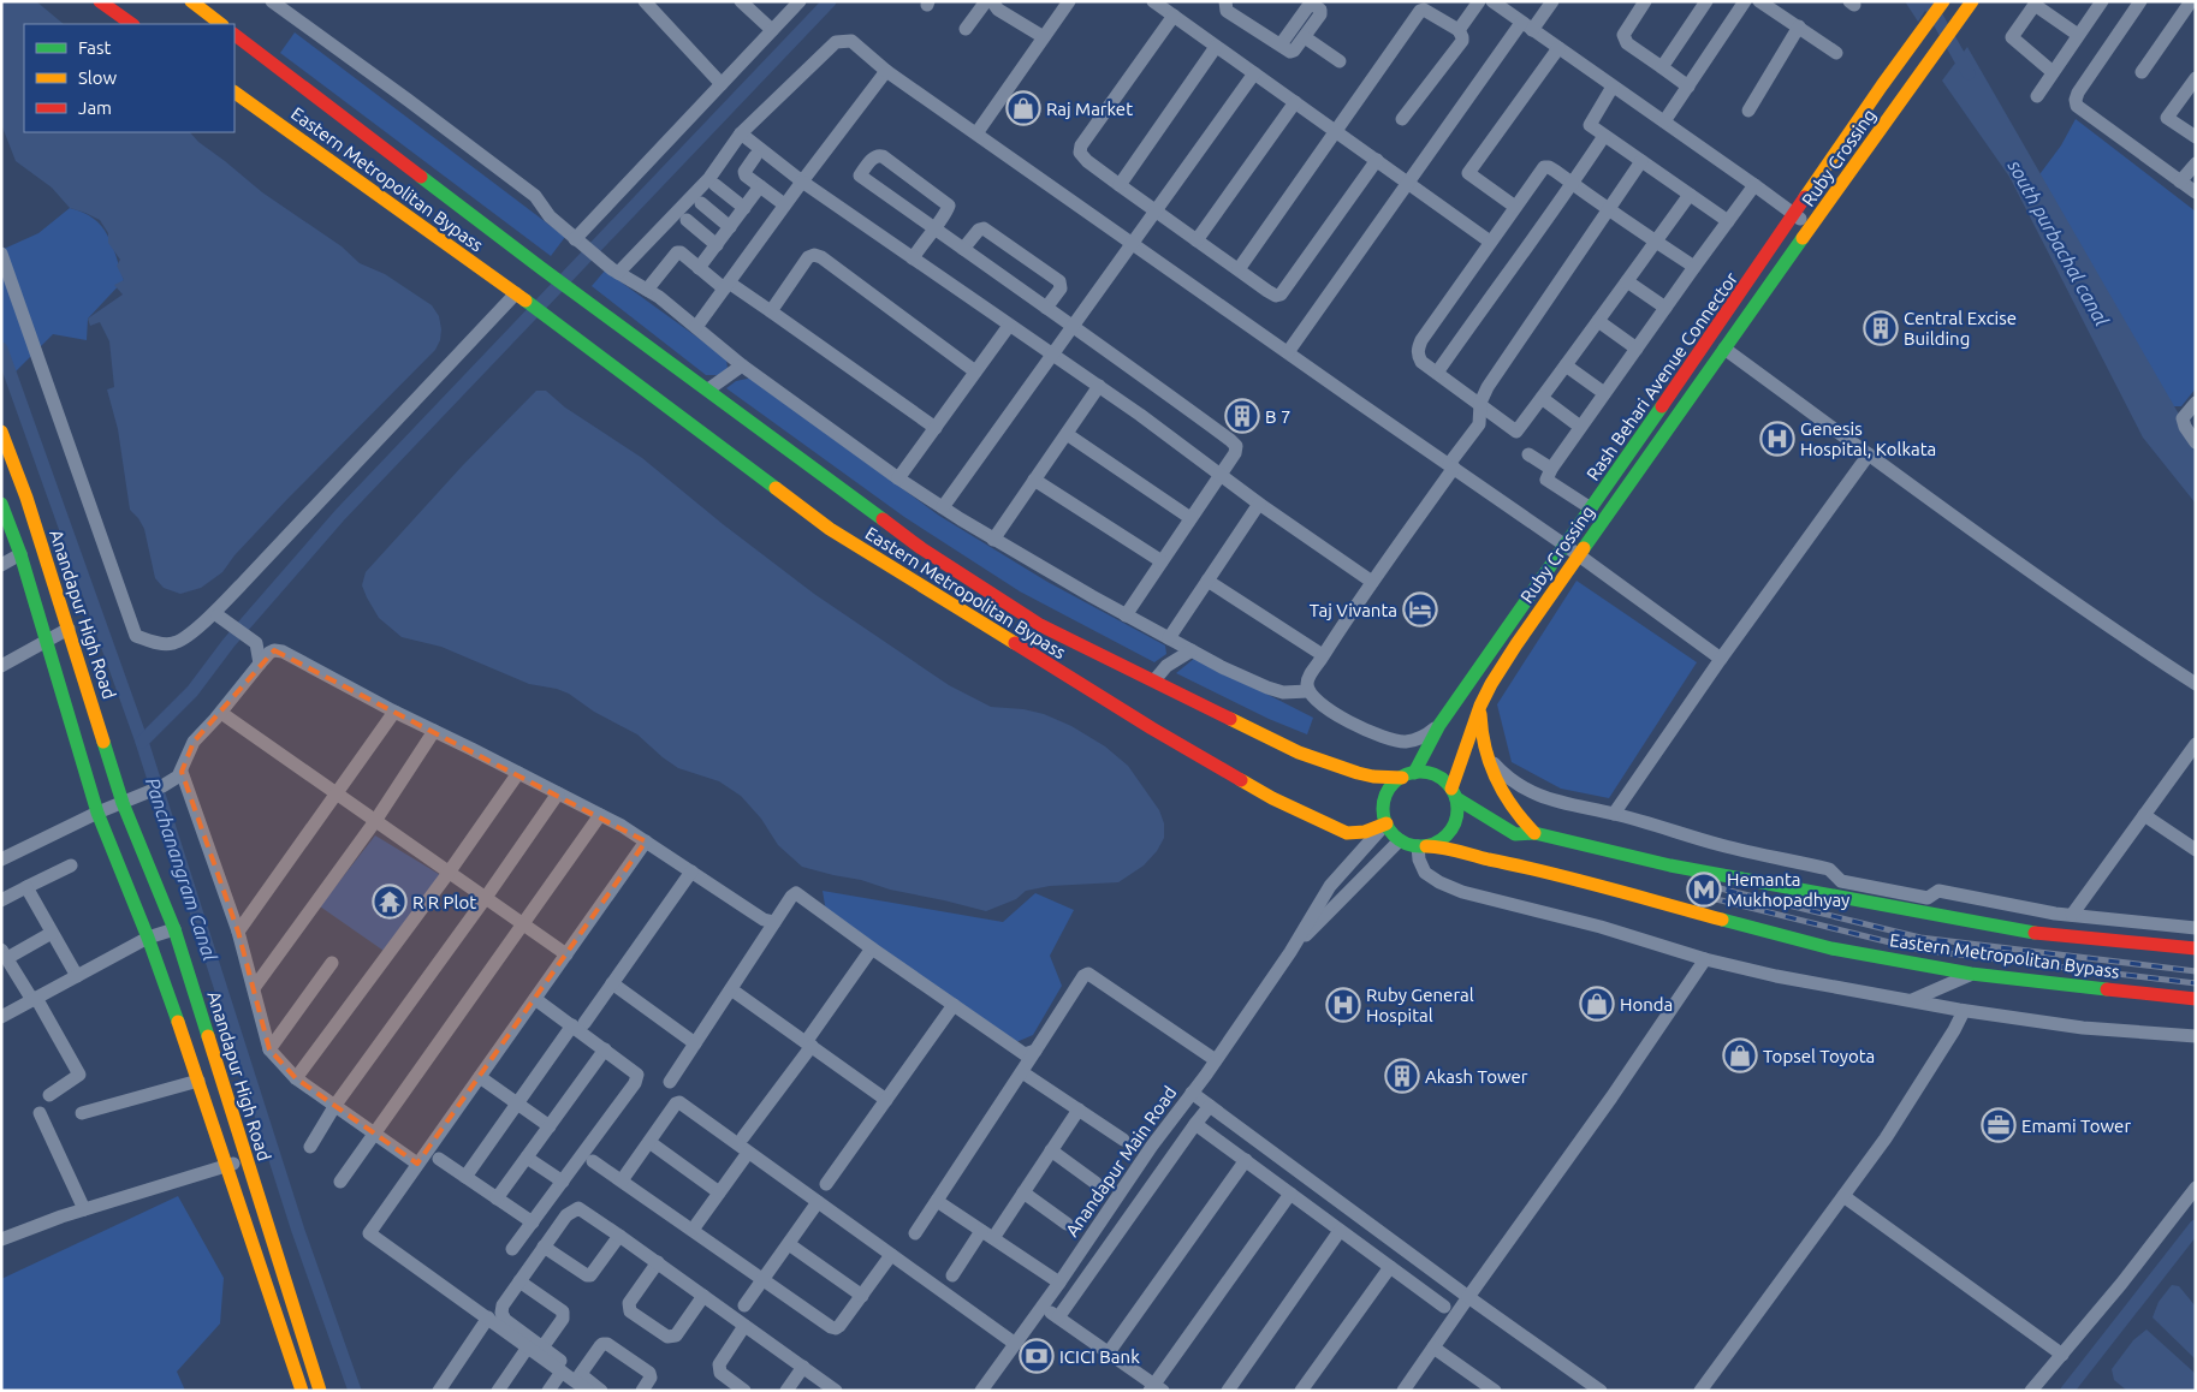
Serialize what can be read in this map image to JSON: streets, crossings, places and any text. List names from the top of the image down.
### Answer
{
  "streets": {
    "main road": [
      "Ruby Crossing",
      "Eastern Metropolitan Bypass",
      "Rash Behari Avenue Connector",
      "Anandapur High Road"
    ],
    "street": ["Anandapur Main Road"]
  },
  "crossings": [
    ["Ruby Crossing", "Eastern Metropolitan Bypass"],
    ["Ruby Crossing", "Rash Behari Avenue Connector"],
    ["Ruby Crossing", "Anandapur Main Road"],
    ["Eastern Metropolitan Bypass", "Rash Behari Avenue Connector"],
    ["Eastern Metropolitan Bypass", "Anandapur Main Road"],
    ["Rash Behari Avenue Connector", "Anandapur Main Road"]
  ],
  "water": ["south purbachal canal", "Panchanangram Canal"],
  "places": {
    "shop": ["Raj Market", "Honda", "Topsel Toyota"],
    "building": ["Central Excise Building", "B 7", "Akash Tower"],
    "hospital": ["Genesis Hospital, Kolkata", "Ruby General Hospital"],
    "hotel": ["Taj Vivanta"],
    "metro station": ["Hemanta Mukhopadhyay"],
    "temple": ["R R Plot"],
    "office": ["Emami Tower"],
    "bank": ["ICICI Bank"]
  },
  "legend": ["Fast", "Slow", "Jam"]
}
